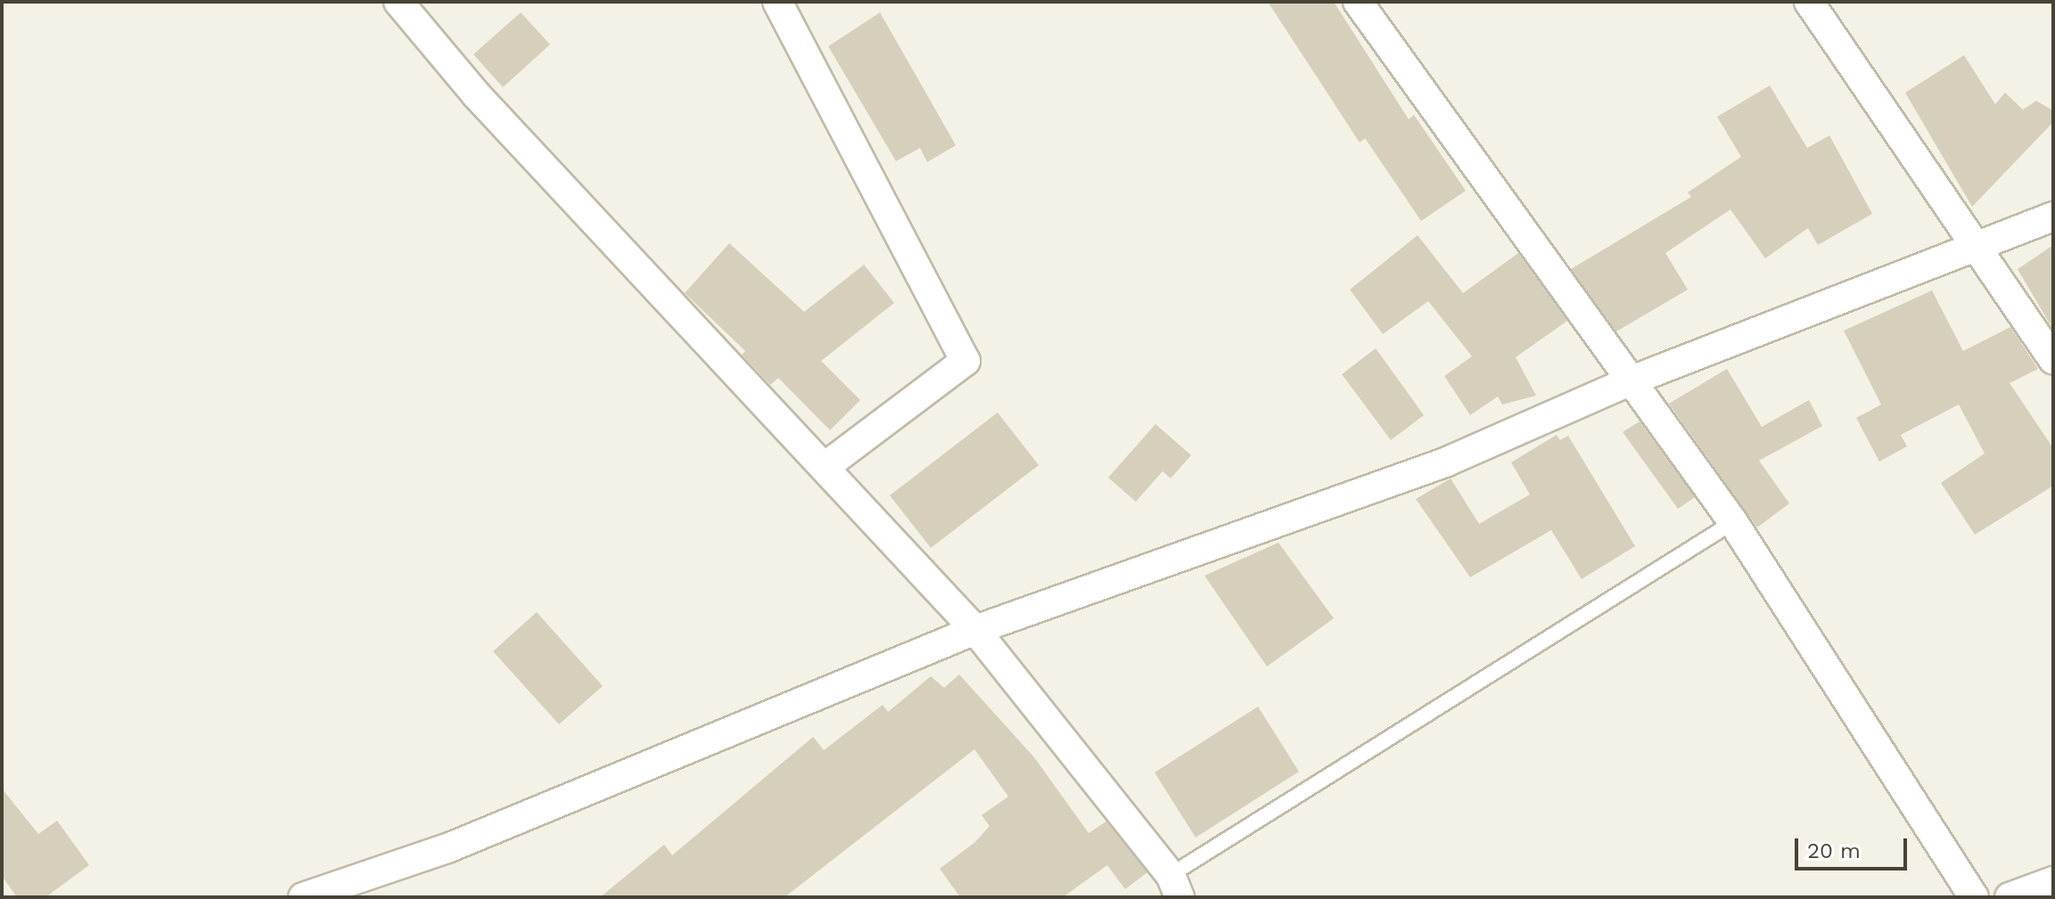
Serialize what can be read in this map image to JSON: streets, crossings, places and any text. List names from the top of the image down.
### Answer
{
  "scale_bar": "20 m"
}
